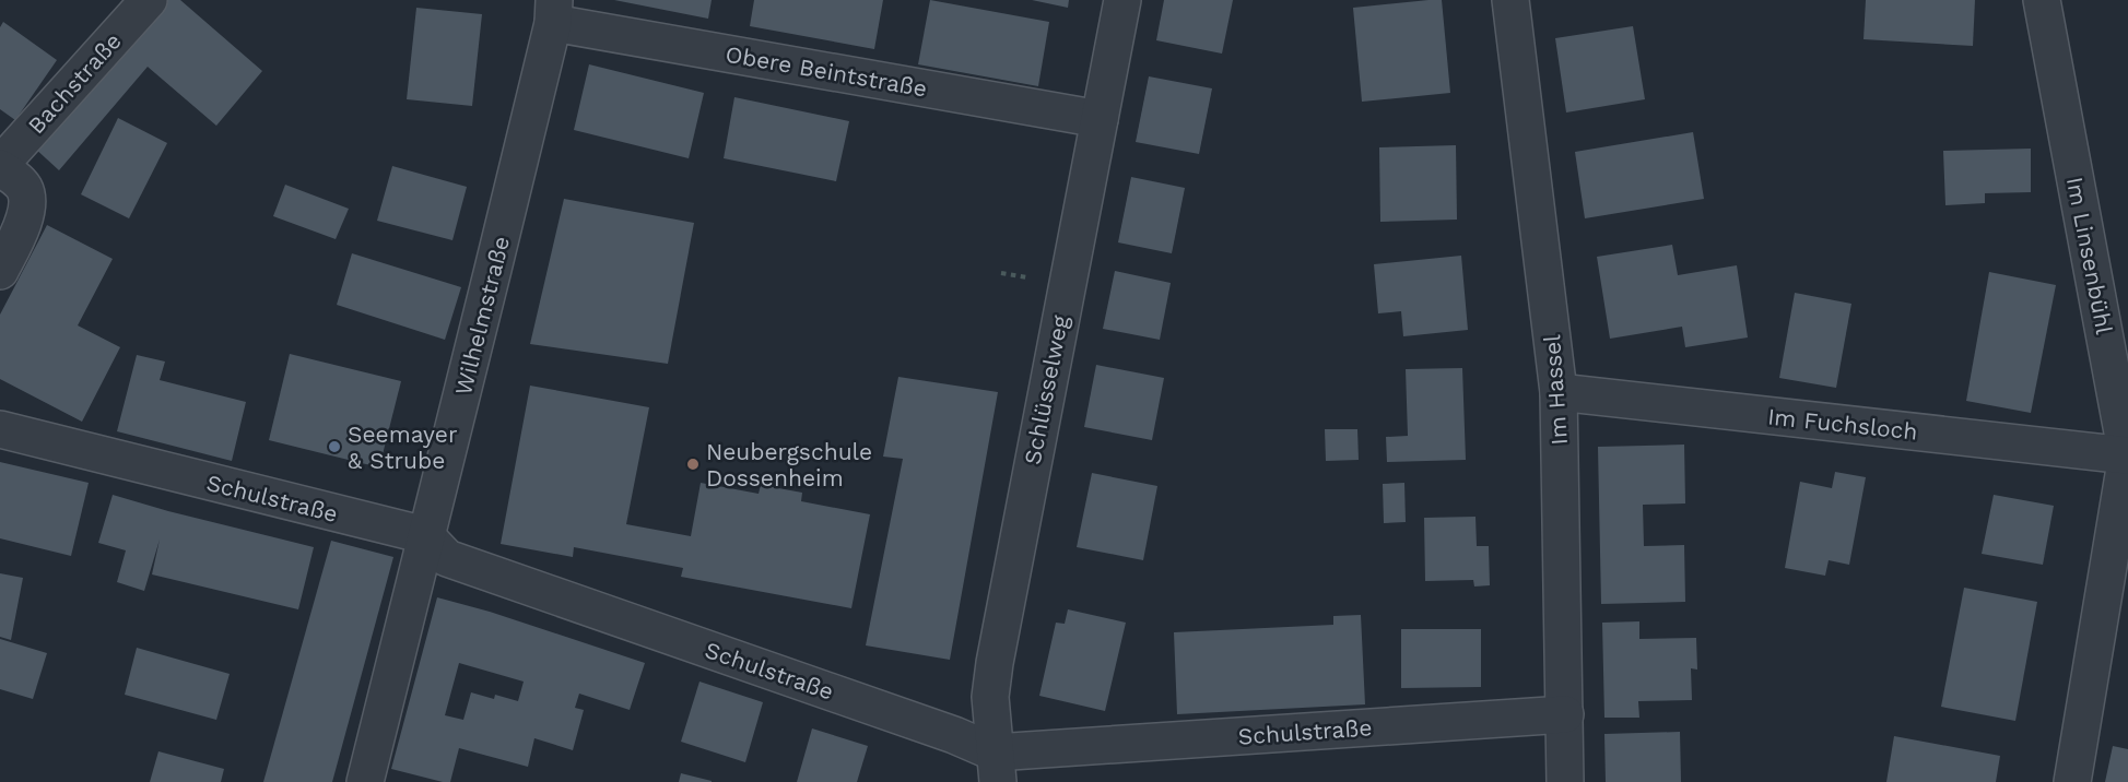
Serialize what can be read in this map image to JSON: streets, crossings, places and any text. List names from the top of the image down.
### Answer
{
  "streets": {
    "street": [
      "Obere Beintstraße",
      "Bachstraße",
      "Im Linsenbühl",
      "Wilhelmstraße",
      "Schlüsselweg",
      "Im Hassel",
      "Im Fuchsloch",
      "Schulstraße"
    ]
  },
  "crossings": [
    ["Obere Beintstraße", "Wilhelmstraße"],
    ["Obere Beintstraße", "Schlüsselweg"],
    ["Im Linsenbühl", "Im Fuchsloch"],
    ["Wilhelmstraße", "Schulstraße"],
    ["Schlüsselweg", "Schulstraße"],
    ["Im Hassel", "Im Fuchsloch"],
    ["Im Hassel", "Schulstraße"]
  ],
  "places": ["Seemayer & Strube", "Neubergschule Dossenheim"]
}
